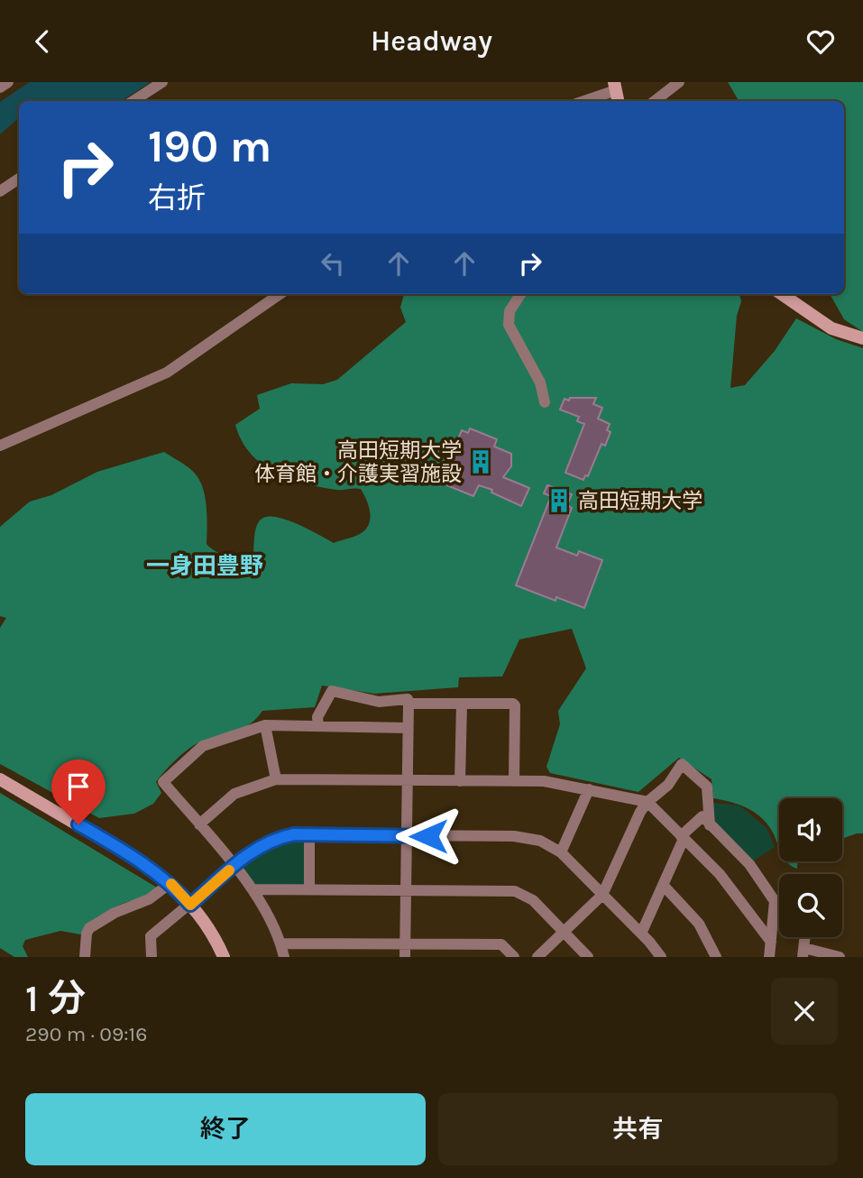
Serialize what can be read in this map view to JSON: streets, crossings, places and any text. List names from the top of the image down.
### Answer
{
  "districts": ["一身田豊野"],
  "places": {
    "building": ["高田短期大学 体育館・介護実習施設", "高田短期大学"]
  },
  "page": {
    "header": "Headway",
    "turn": ["190 m", "右折"],
    "heading": ["1 分", "290 m · 09:16"],
    "buttons": ["終了", "共有"]
  }
}
